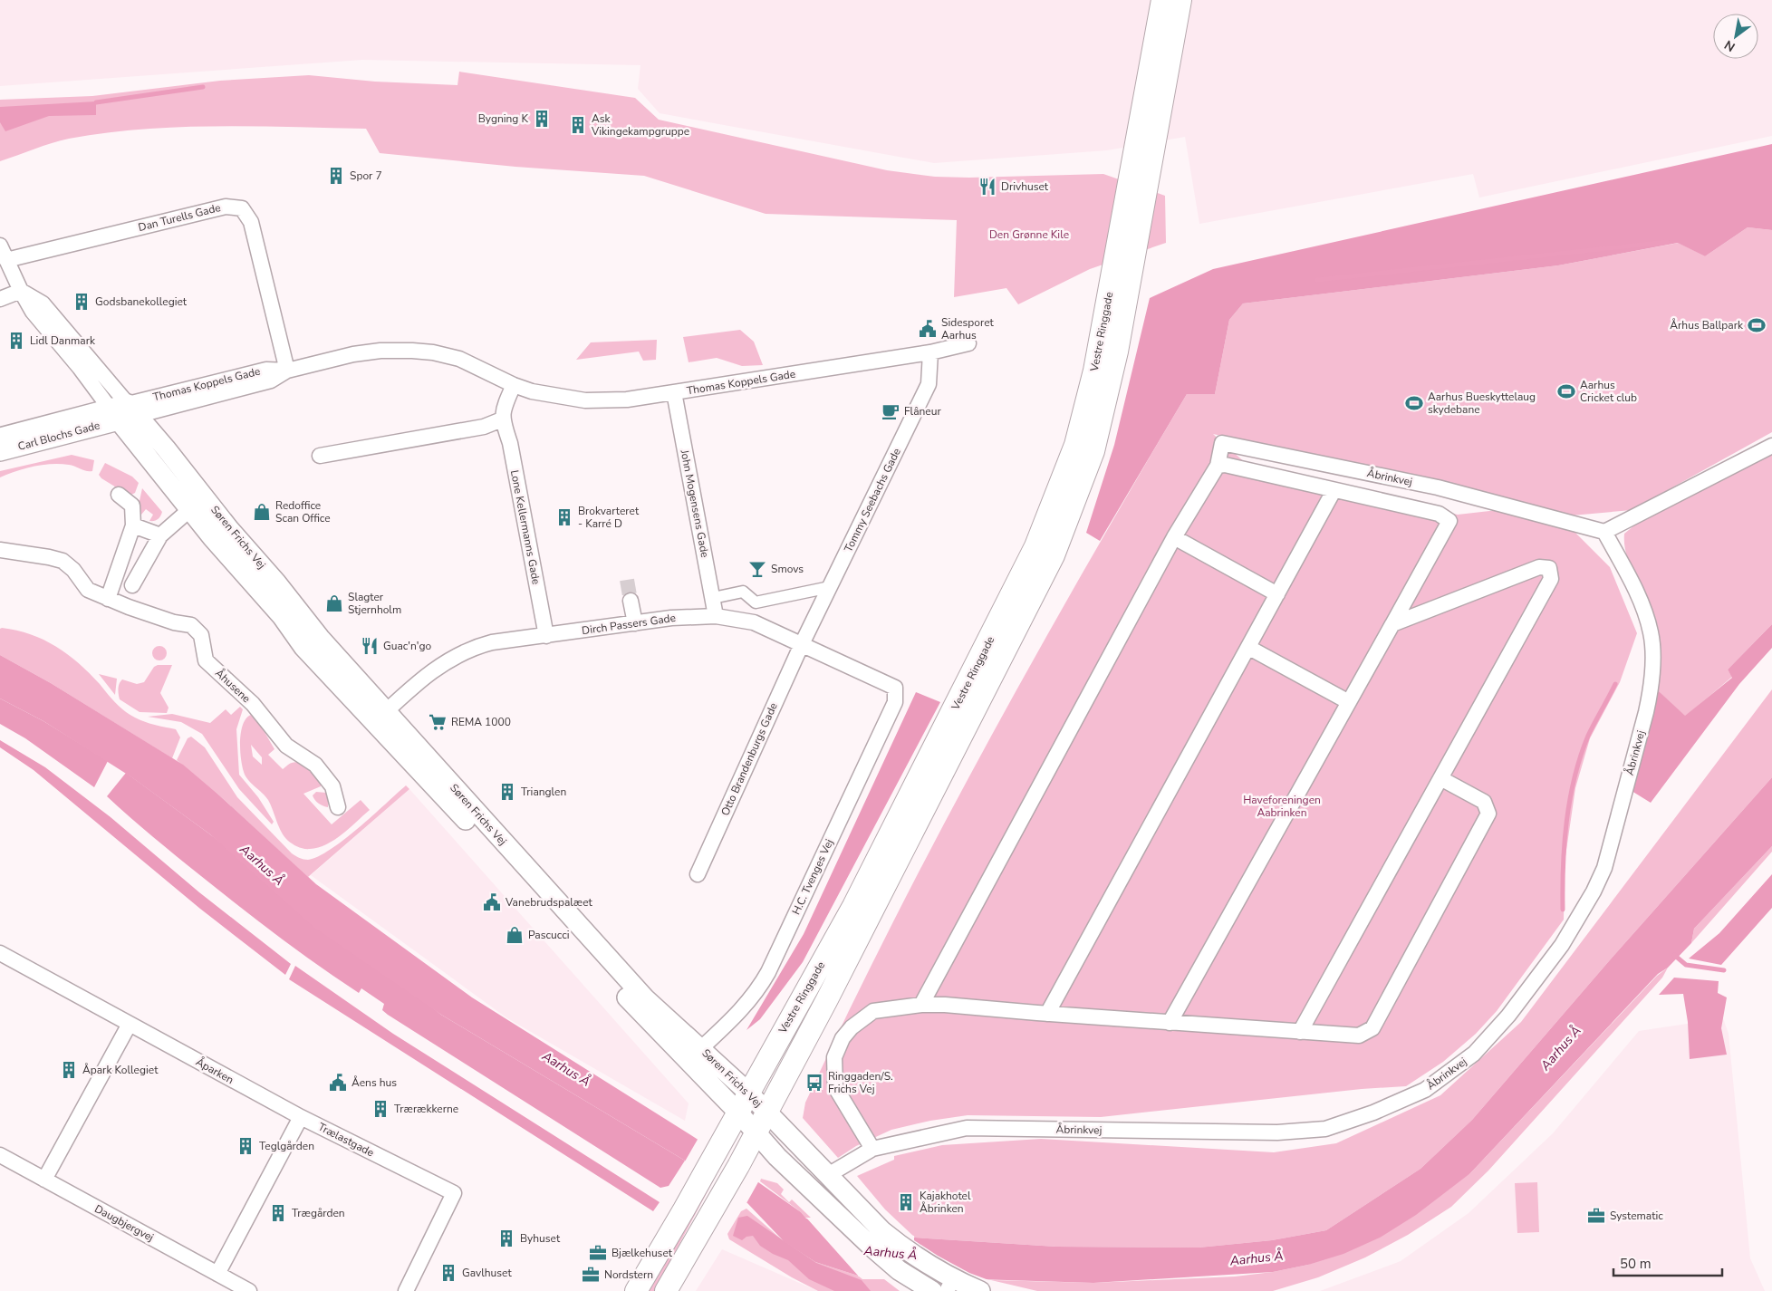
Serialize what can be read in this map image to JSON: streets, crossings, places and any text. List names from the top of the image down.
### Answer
{
  "streets": {
    "main road": ["Vestre Ringgade"],
    "street": [
      "Dan Turells Gade",
      "Thomas Koppels Gade",
      "Carl Blochs Gade",
      "Åbrinkvej",
      "Tommy Seebachs Gade",
      "John Mogensens Gade",
      "Lone Kellermanns Gade",
      "Søren Frichs Vej",
      "Dirch Passers Gade",
      "Åhusene",
      "Otto Brandenburgs Gade",
      "H.C. Tvenges Vej",
      "Åparken",
      "Trælastgade",
      "Daugbjergvej"
    ]
  },
  "crossings": [
    ["Dan Turells Gade", "Thomas Koppels Gade"],
    ["Dan Turells Gade", "Søren Frichs Vej"],
    ["Vestre Ringgade", "Søren Frichs Vej"],
    ["Thomas Koppels Gade", "Carl Blochs Gade"],
    ["Thomas Koppels Gade", "Tommy Seebachs Gade"],
    ["Thomas Koppels Gade", "John Mogensens Gade"],
    ["Thomas Koppels Gade", "Søren Frichs Vej"],
    ["Carl Blochs Gade", "Søren Frichs Vej"],
    ["Åbrinkvej", "Søren Frichs Vej"],
    ["Tommy Seebachs Gade", "Dirch Passers Gade"],
    ["Tommy Seebachs Gade", "Otto Brandenburgs Gade"],
    ["John Mogensens Gade", "Dirch Passers Gade"],
    ["Lone Kellermanns Gade", "Dirch Passers Gade"],
    ["Søren Frichs Vej", "Dirch Passers Gade"],
    ["Søren Frichs Vej", "H.C. Tvenges Vej"],
    ["Dirch Passers Gade", "Otto Brandenburgs Gade"],
    ["Dirch Passers Gade", "H.C. Tvenges Vej"],
    ["Åparken", "Trælastgade"]
  ],
  "water": ["Aarhus Å"],
  "parks": ["Den Grønne Kile", "Haveforeningen Aabrinken"],
  "places": {
    "building": [
      "Bygning K",
      "Ask Vikingekampgruppe",
      "Spor 7",
      "Godsbanekollegiet",
      "Lidl Danmark",
      "Brokvarteret - Karré D",
      "Trianglen",
      "Åpark Kollegiet",
      "Trærækkerne",
      "Teglgården",
      "Kajakhotel Åbrinken",
      "Trægården",
      "Byhuset",
      "Gavlhuset"
    ],
    "restaurant": ["Drivhuset", "Guac'n'go"],
    "sports": ["Århus Ballpark", "Aarhus Cricket club", "Aarhus Bueskyttelaug skydebane"],
    "public building": ["Sidesporet Aarhus", "Vanebrudspalæet", "Åens hus"],
    "cafe": ["Flâneur"],
    "shop": ["Redoffice Scan Office", "Slagter Stjernholm", "Pascucci"],
    "bar": ["Smovs"],
    "supermarket": ["REMA 1000"],
    "bus stop": ["Ringgaden/S. Frichs Vej"],
    "office": ["Systematic", "Bjælkehuset", "Nordstern"]
  },
  "scale_bar": "50 m",
  "north": "bottom left"
}
